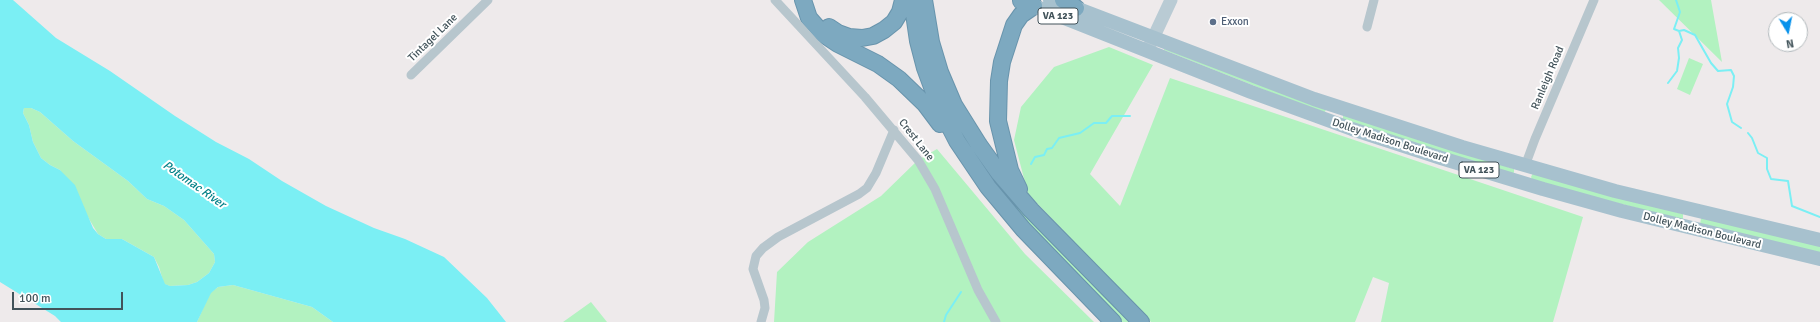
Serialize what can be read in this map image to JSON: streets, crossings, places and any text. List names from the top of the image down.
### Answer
{
  "streets": {
    "main road": ["VA 123", "Dolley Madison Boulevard"],
    "street": ["Tintagel Lane", "Ranleigh Road", "Crest Lane"]
  },
  "crossings": [
    ["Ranleigh Road", "Dolley Madison Boulevard"]
  ],
  "water": ["Potomac River"],
  "places": ["Exxon"],
  "scale_bar": "100 m",
  "north": "bottom"
}
